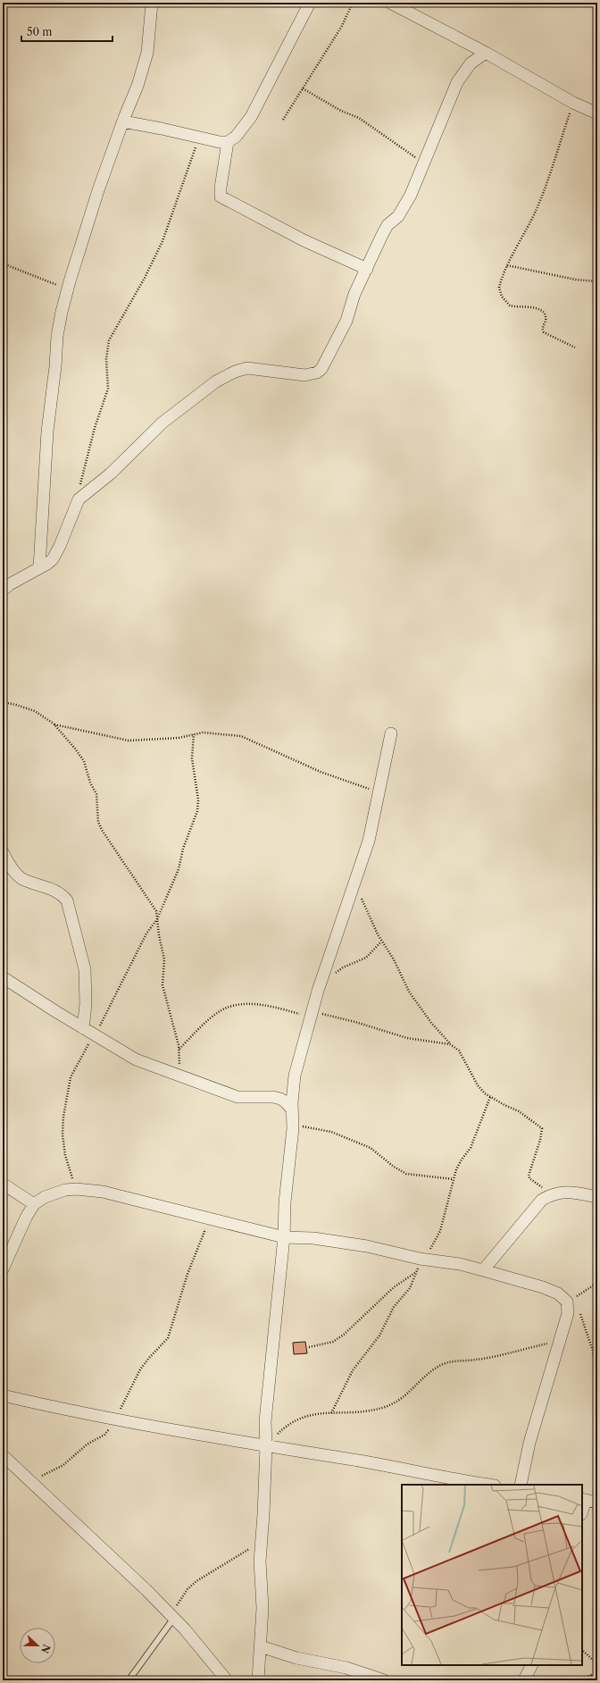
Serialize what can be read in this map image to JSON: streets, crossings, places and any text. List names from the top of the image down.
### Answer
{
  "scale_bar": "50 m",
  "north": "right"
}
